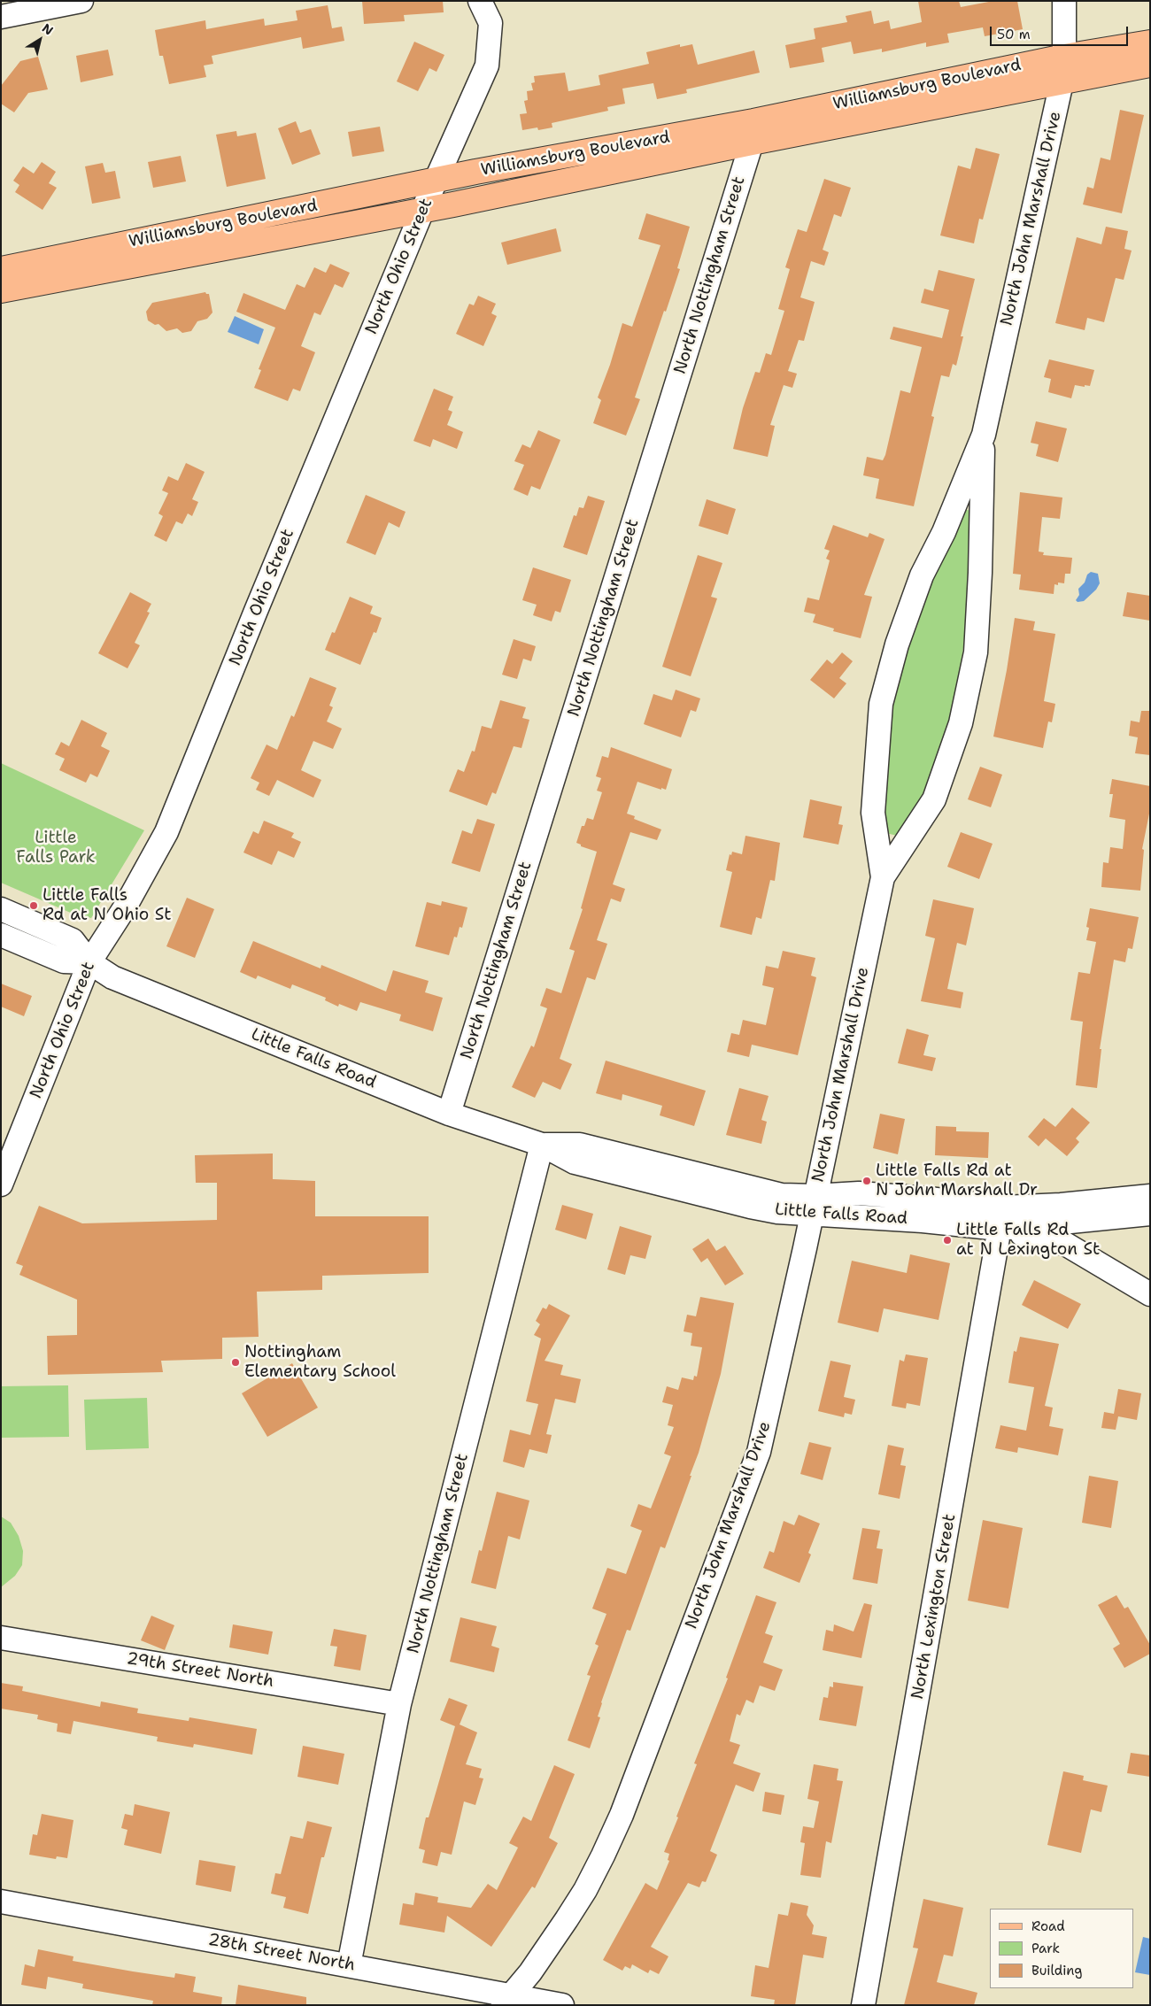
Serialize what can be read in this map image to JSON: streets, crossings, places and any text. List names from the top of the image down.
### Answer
{
  "streets": {
    "main road": ["Williamsburg Boulevard"],
    "street": [
      "North John Marshall Drive",
      "North Ohio Street",
      "North Nottingham Street",
      "Little Falls Road",
      "North Lexington Street",
      "29th Street North",
      "28th Street North"
    ]
  },
  "crossings": [
    ["Williamsburg Boulevard", "North John Marshall Drive"],
    ["Williamsburg Boulevard", "North Ohio Street"],
    ["Williamsburg Boulevard", "North Nottingham Street"],
    ["North John Marshall Drive", "Little Falls Road"],
    ["North John Marshall Drive", "28th Street North"],
    ["North Ohio Street", "Little Falls Road"],
    ["North Nottingham Street", "Little Falls Road"],
    ["North Nottingham Street", "29th Street North"],
    ["North Nottingham Street", "28th Street North"],
    ["Little Falls Road", "North Lexington Street"]
  ],
  "parks": ["Little Falls Park"],
  "places": [
    "Little Falls Rd at N Ohio St",
    "Little Falls Rd at N John Marshall Dr",
    "Little Falls Rd at N Lexington St",
    "Nottingham Elementary School"
  ],
  "legend": ["Road", "Park", "Building"],
  "scale_bar": "50 m",
  "north": "top right"
}
